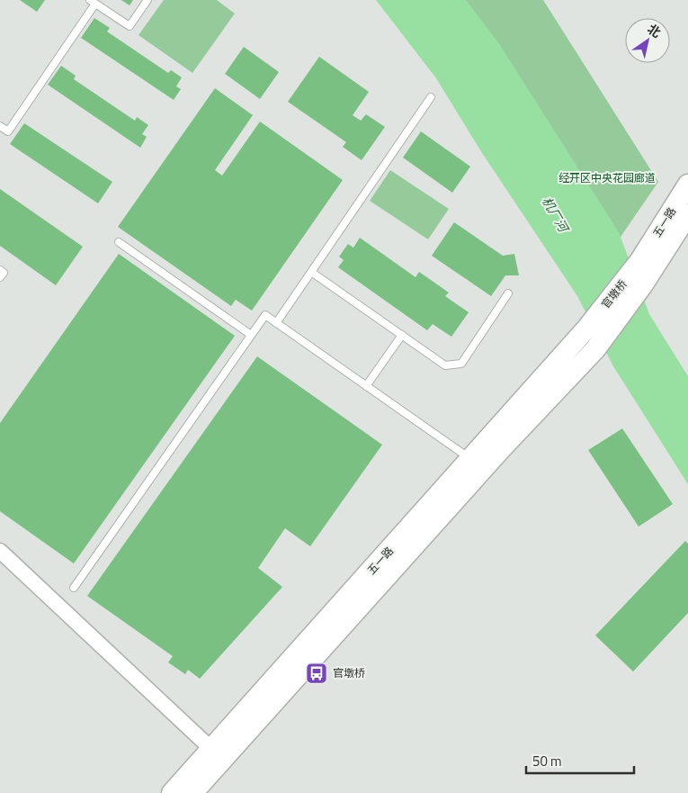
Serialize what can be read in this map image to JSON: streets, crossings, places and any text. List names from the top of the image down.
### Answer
{
  "streets": {
    "main road": ["五一路", "官墩桥"]
  },
  "crossings": [
    ["五一路", "官墩桥"]
  ],
  "water": ["机厂河"],
  "parks": ["经开区中央花园廊道"],
  "places": {
    "bus stop": ["官墩桥"]
  },
  "scale_bar": "50 m",
  "north": "top right"
}
